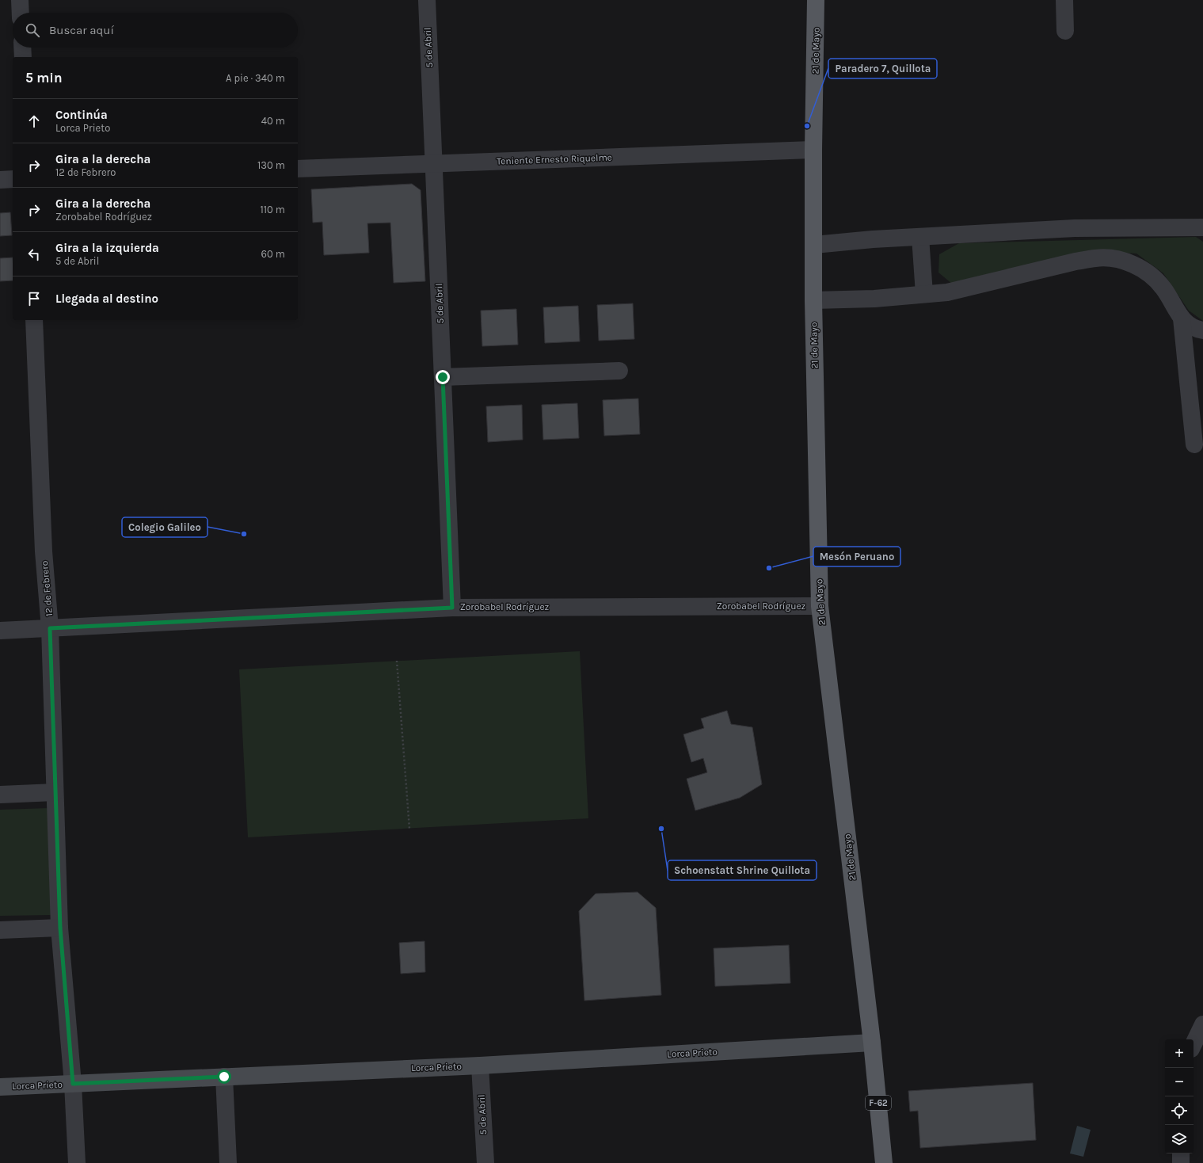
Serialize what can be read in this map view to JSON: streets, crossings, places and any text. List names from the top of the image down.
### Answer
{
  "streets": {
    "main road": ["21 de Mayo", "Lorca Prieto", "F-62"],
    "street": [
      "5 de Abril",
      "Teniente Ernesto Riquelme",
      "12 de Febrero",
      "Zorobabel Rodríguez"
    ]
  },
  "crossings": [
    ["5 de Abril", "Teniente Ernesto Riquelme"],
    ["5 de Abril", "Zorobabel Rodríguez"],
    ["5 de Abril", "Lorca Prieto"],
    ["21 de Mayo", "Teniente Ernesto Riquelme"],
    ["21 de Mayo", "Zorobabel Rodríguez"],
    ["21 de Mayo", "Lorca Prieto"],
    ["12 de Febrero", "Zorobabel Rodríguez"],
    ["12 de Febrero", "Lorca Prieto"]
  ],
  "places": [
    "Paradero 7, Quillota",
    "Colegio Galileo",
    "Mesón Peruano",
    "Schoenstatt Shrine Quillota"
  ],
  "page": {
    "search": "Buscar aquí",
    "heading": ["5 min", "A pie · 340 m"],
    "list": [
      ["Continúa", "Lorca Prieto", "40 m"],
      ["Gira a la derecha", "12 de Febrero", "130 m"],
      ["Gira a la derecha", "Zorobabel Rodríguez", "110 m"],
      ["Gira a la izquierda", "5 de Abril", "60 m"],
      "Llegada al destino"
    ],
    "map_buttons": ["+", "−"]
  }
}
